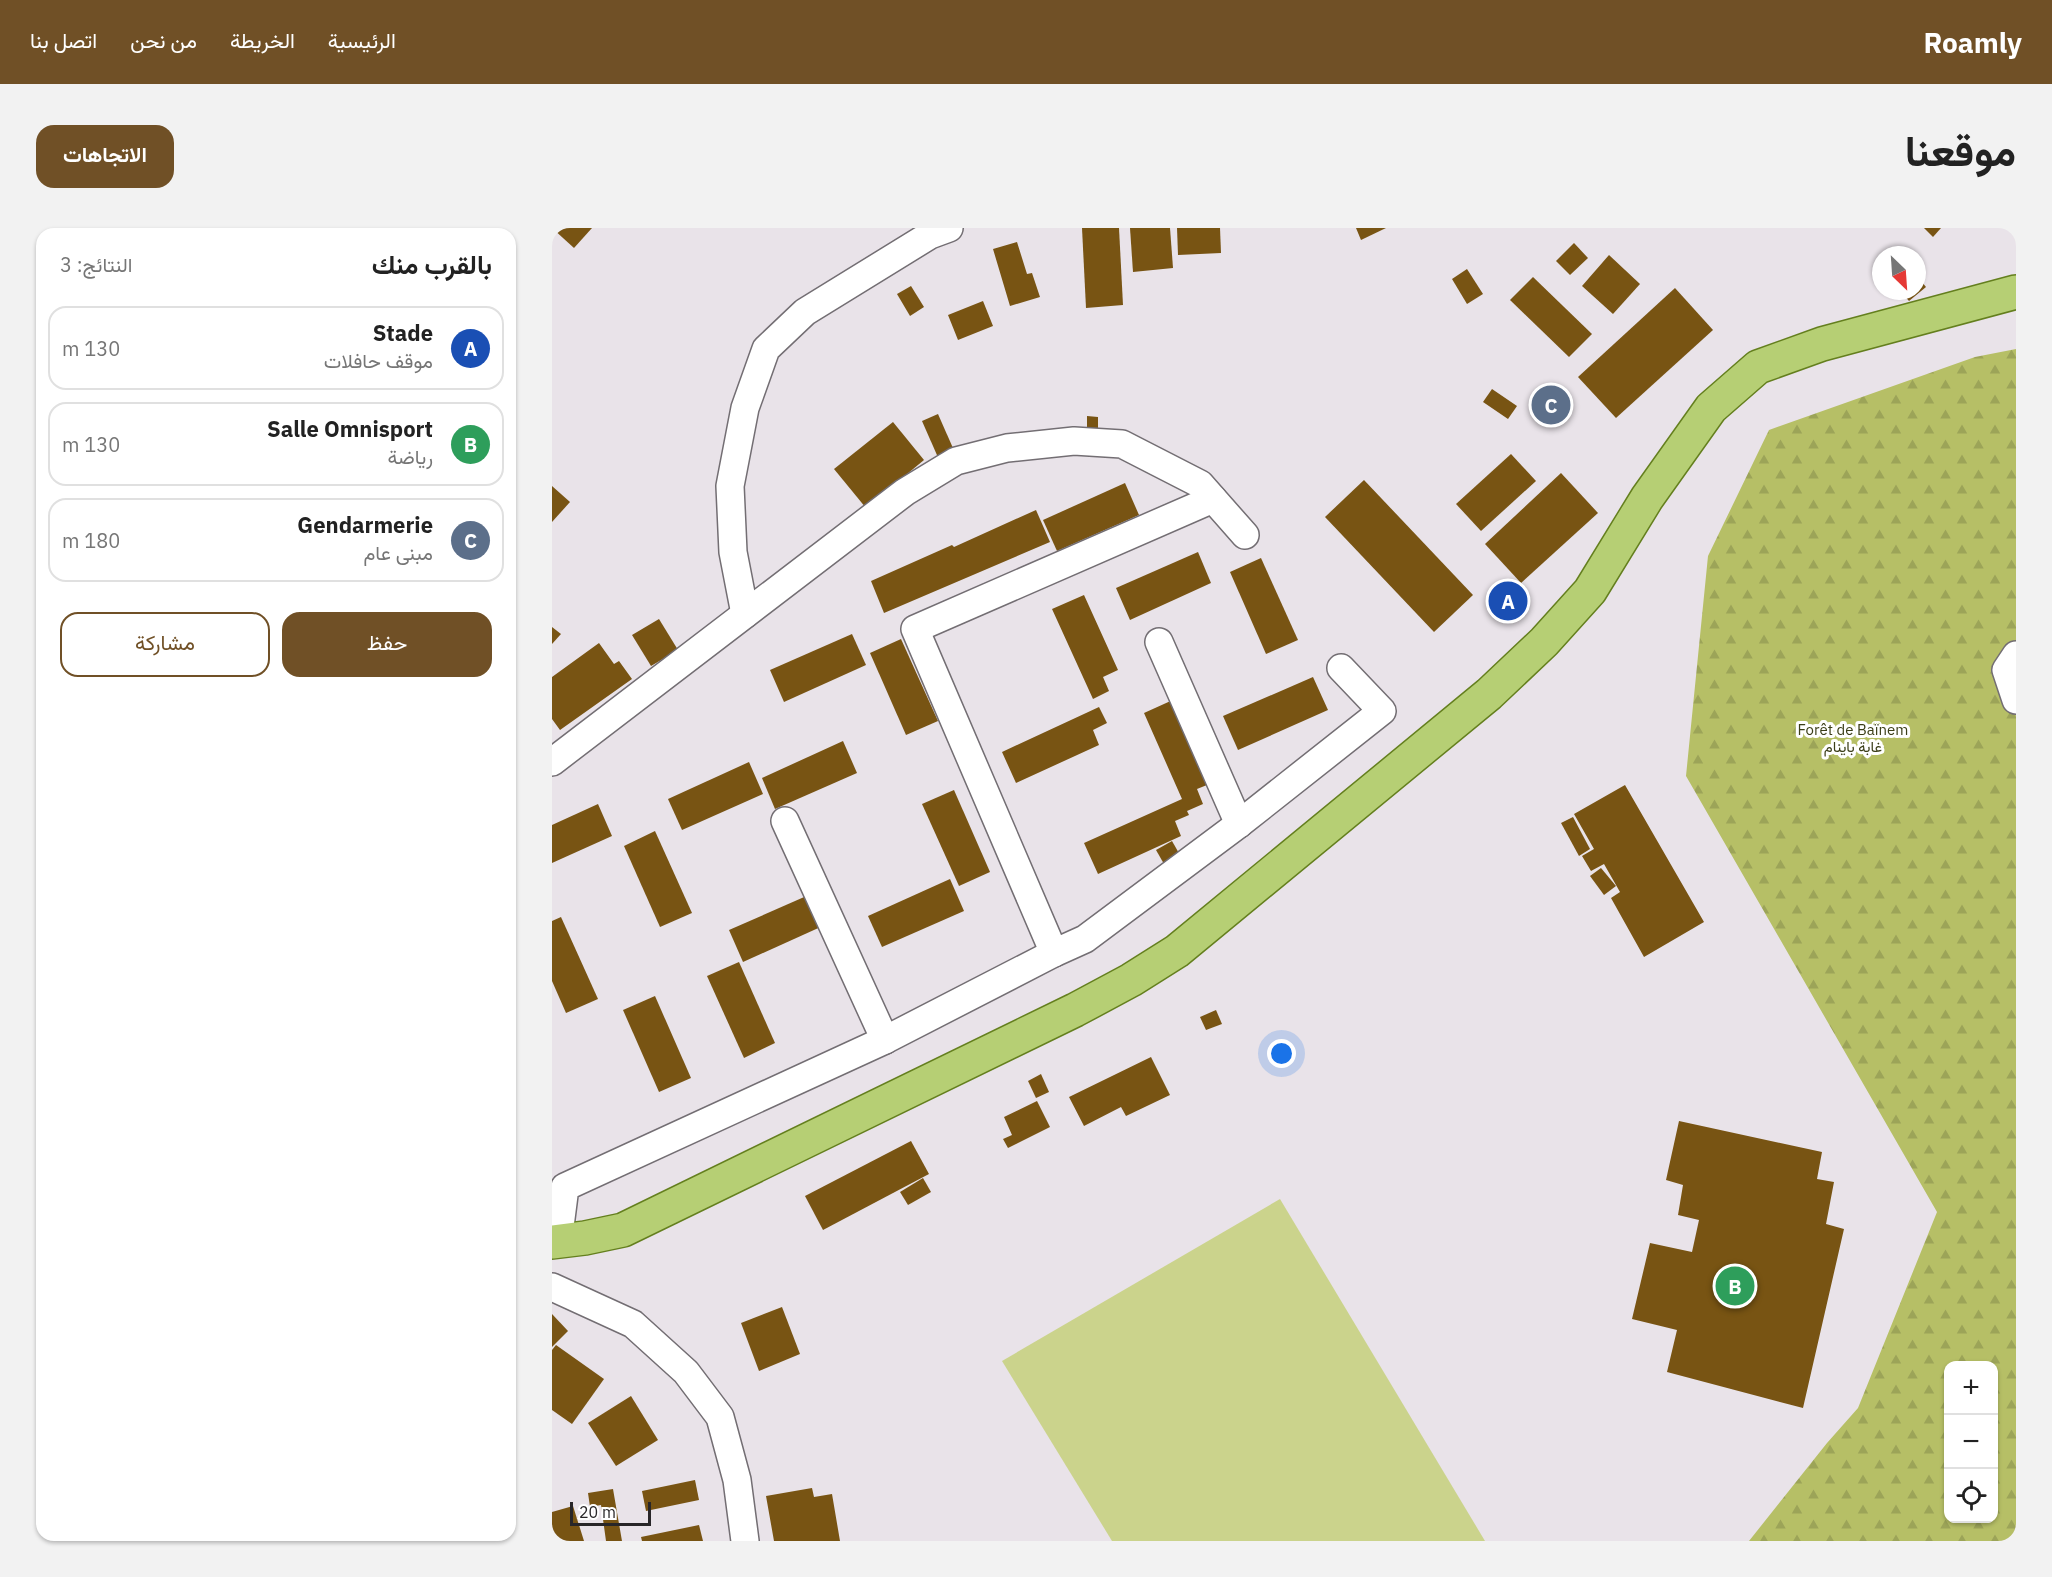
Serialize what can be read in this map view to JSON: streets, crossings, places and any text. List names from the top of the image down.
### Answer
{
  "parks": ["Forêt de Baïnem غابة باينام"],
  "scale_bar": "20 m",
  "north": "bottom right",
  "page": {
    "header": "Roamly",
    "nav": [
      "الرئيسية",
      "الخريطة",
      "من نحن",
      "اتصل بنا"
    ],
    "title": "موقعنا",
    "buttons": [
      "الاتجاهات",
      ["حفظ", "مشاركة"]
    ],
    "heading": ["بالقرب منك", "النتائج: 3"],
    "list": [
      {
        "mark": "A",
        "name": "Stade",
        "note": "موقف حافلات",
        "value": "130 m"
      },
      {
        "mark": "B",
        "name": "Salle Omnisport",
        "note": "رياضة",
        "value": "130 m"
      },
      {
        "mark": "C",
        "name": "Gendarmerie",
        "note": "مبنى عام",
        "value": "180 m"
      }
    ],
    "pins": ["C", "A", "B"],
    "map_buttons": ["+", "−"],
    "scale": "20 m"
  }
}
